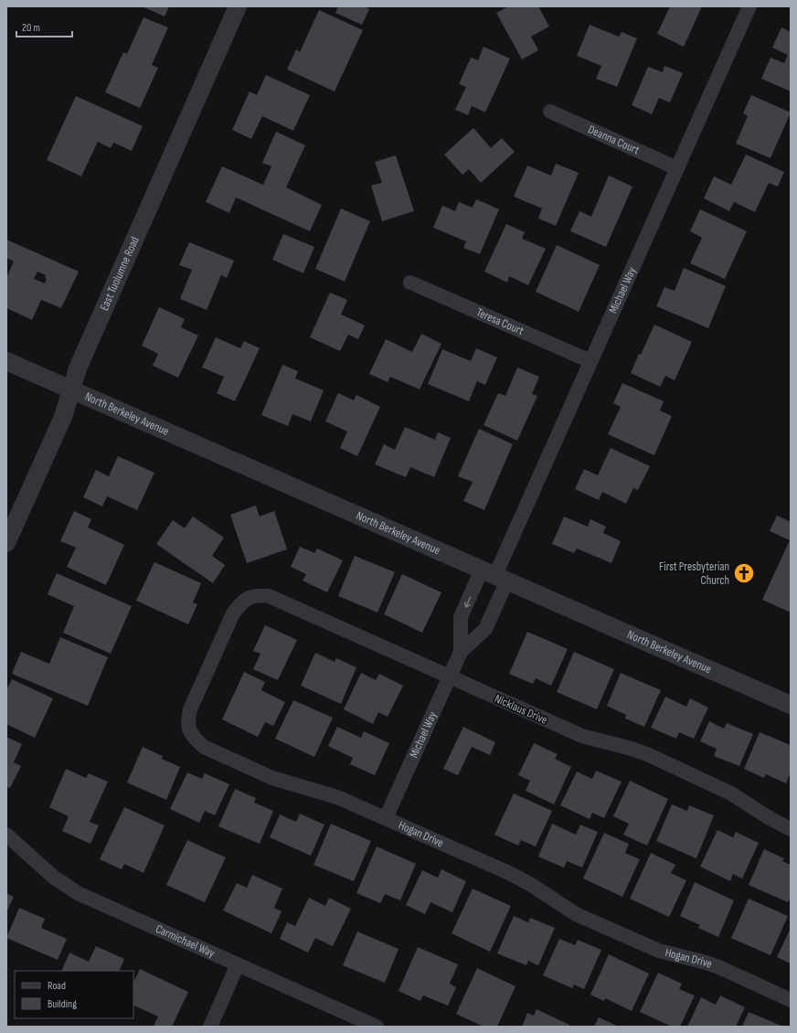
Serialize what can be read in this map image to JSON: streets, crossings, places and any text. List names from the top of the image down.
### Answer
{
  "streets": {
    "street": [
      "Deanna Court",
      "East Tuolumne Road",
      "Michael Way",
      "Teresa Court",
      "North Berkeley Avenue",
      "Nicklaus Drive",
      "Hogan Drive",
      "Carmichael Way"
    ]
  },
  "crossings": [
    ["Deanna Court", "Michael Way"],
    ["East Tuolumne Road", "North Berkeley Avenue"],
    ["Michael Way", "Teresa Court"],
    ["Michael Way", "North Berkeley Avenue"],
    ["Michael Way", "Nicklaus Drive"],
    ["Michael Way", "Hogan Drive"],
    ["Nicklaus Drive", "Hogan Drive"]
  ],
  "places": {
    "church": ["First Presbyterian Church"]
  },
  "legend": ["Road", "Building"],
  "scale_bar": "20 m"
}
